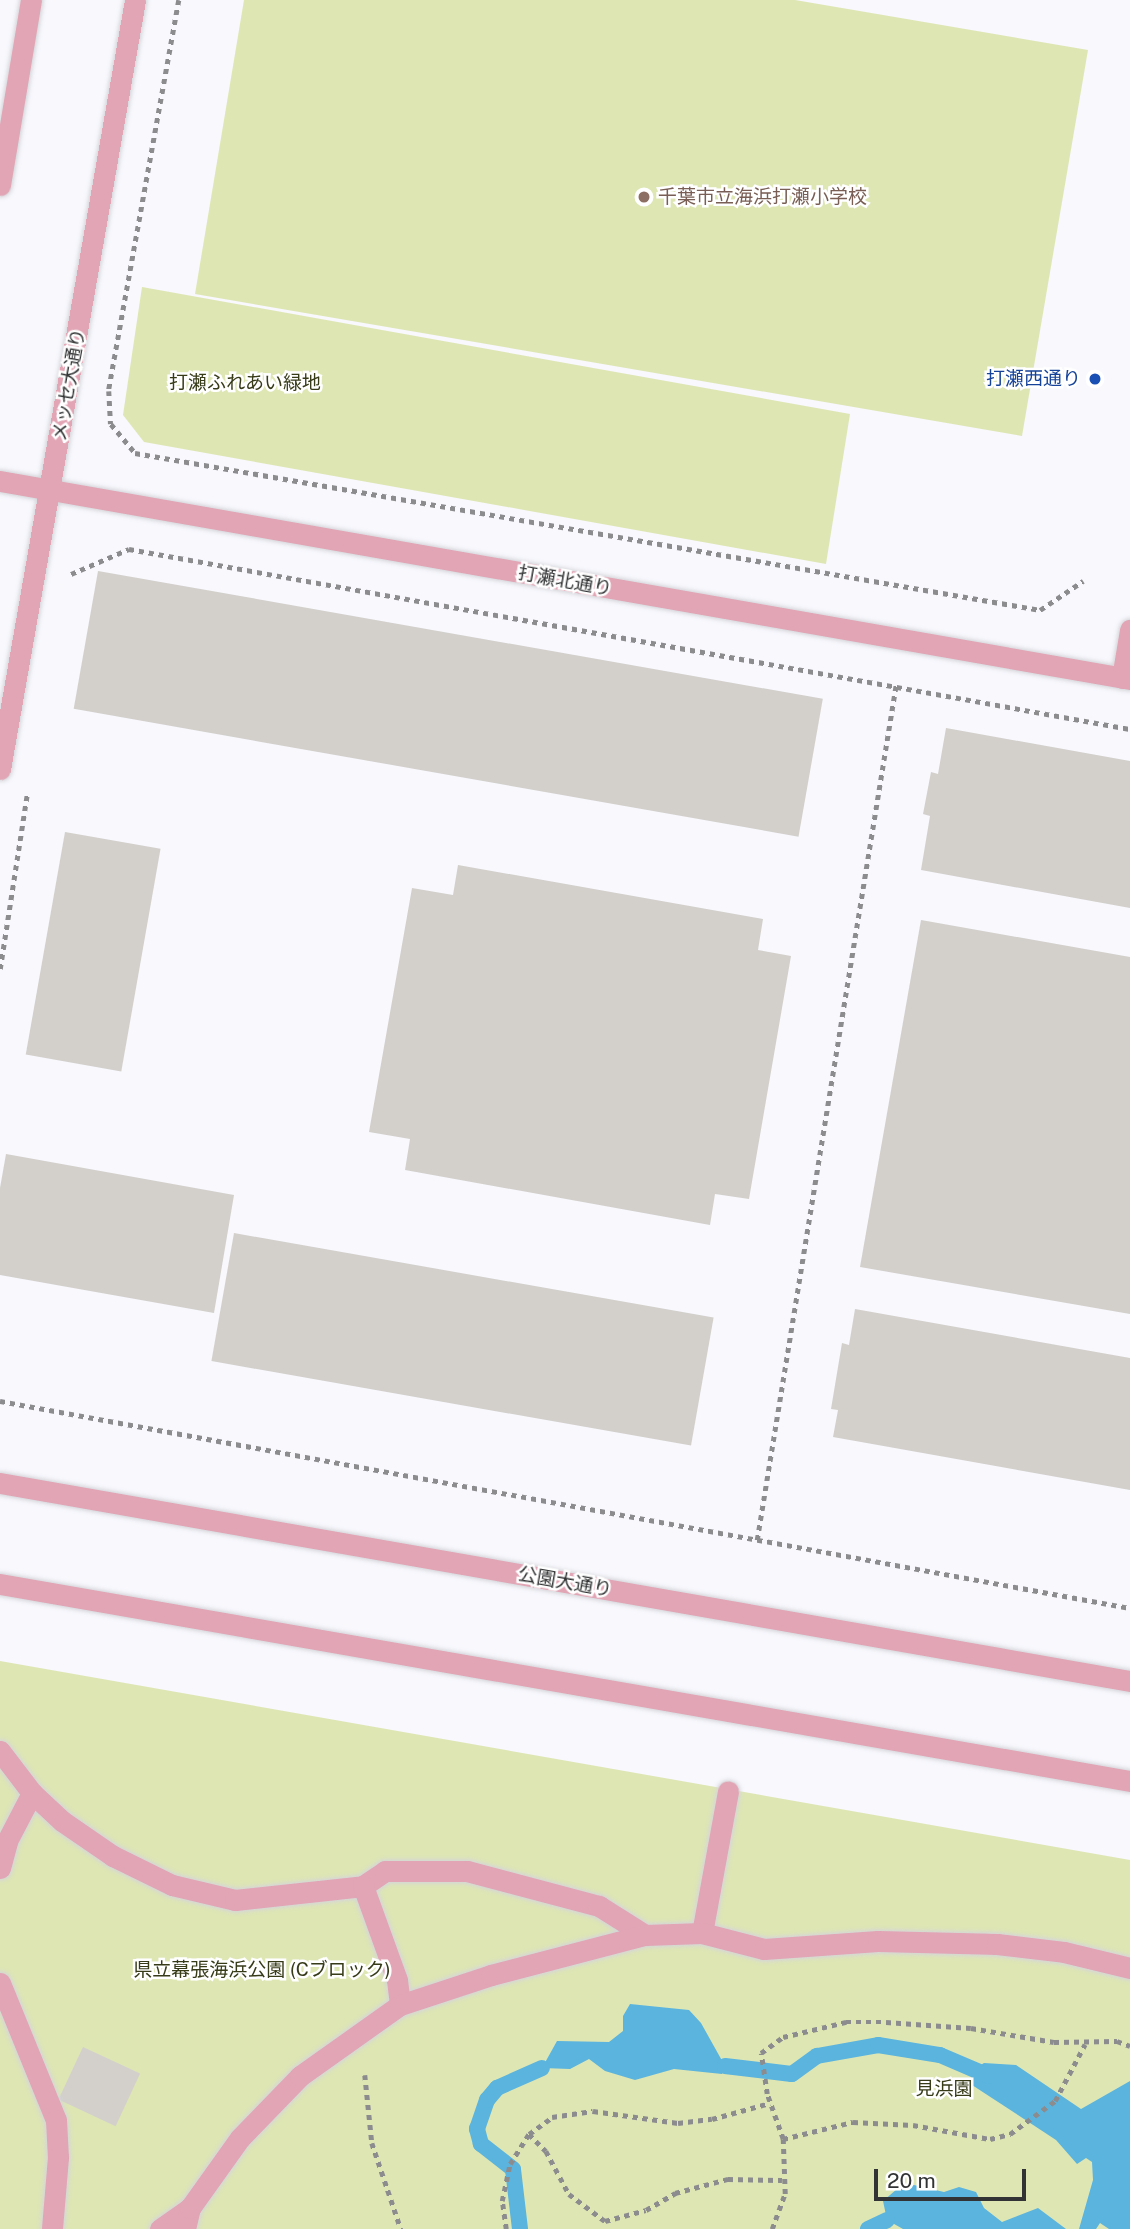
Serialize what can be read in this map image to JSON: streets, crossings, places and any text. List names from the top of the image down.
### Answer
{
  "streets": {
    "street": ["メッセ大通り", "打瀬北通り", "公園大通り"]
  },
  "crossings": [
    ["メッセ大通り", "打瀬北通り"]
  ],
  "parks": ["打瀬ふれあい緑地", "県立幕張海浜公園 (Cブロック)", "見浜園"],
  "places": ["千葉市立海浜打瀬小学校", "打瀬西通り"],
  "scale_bar": "20 m"
}
